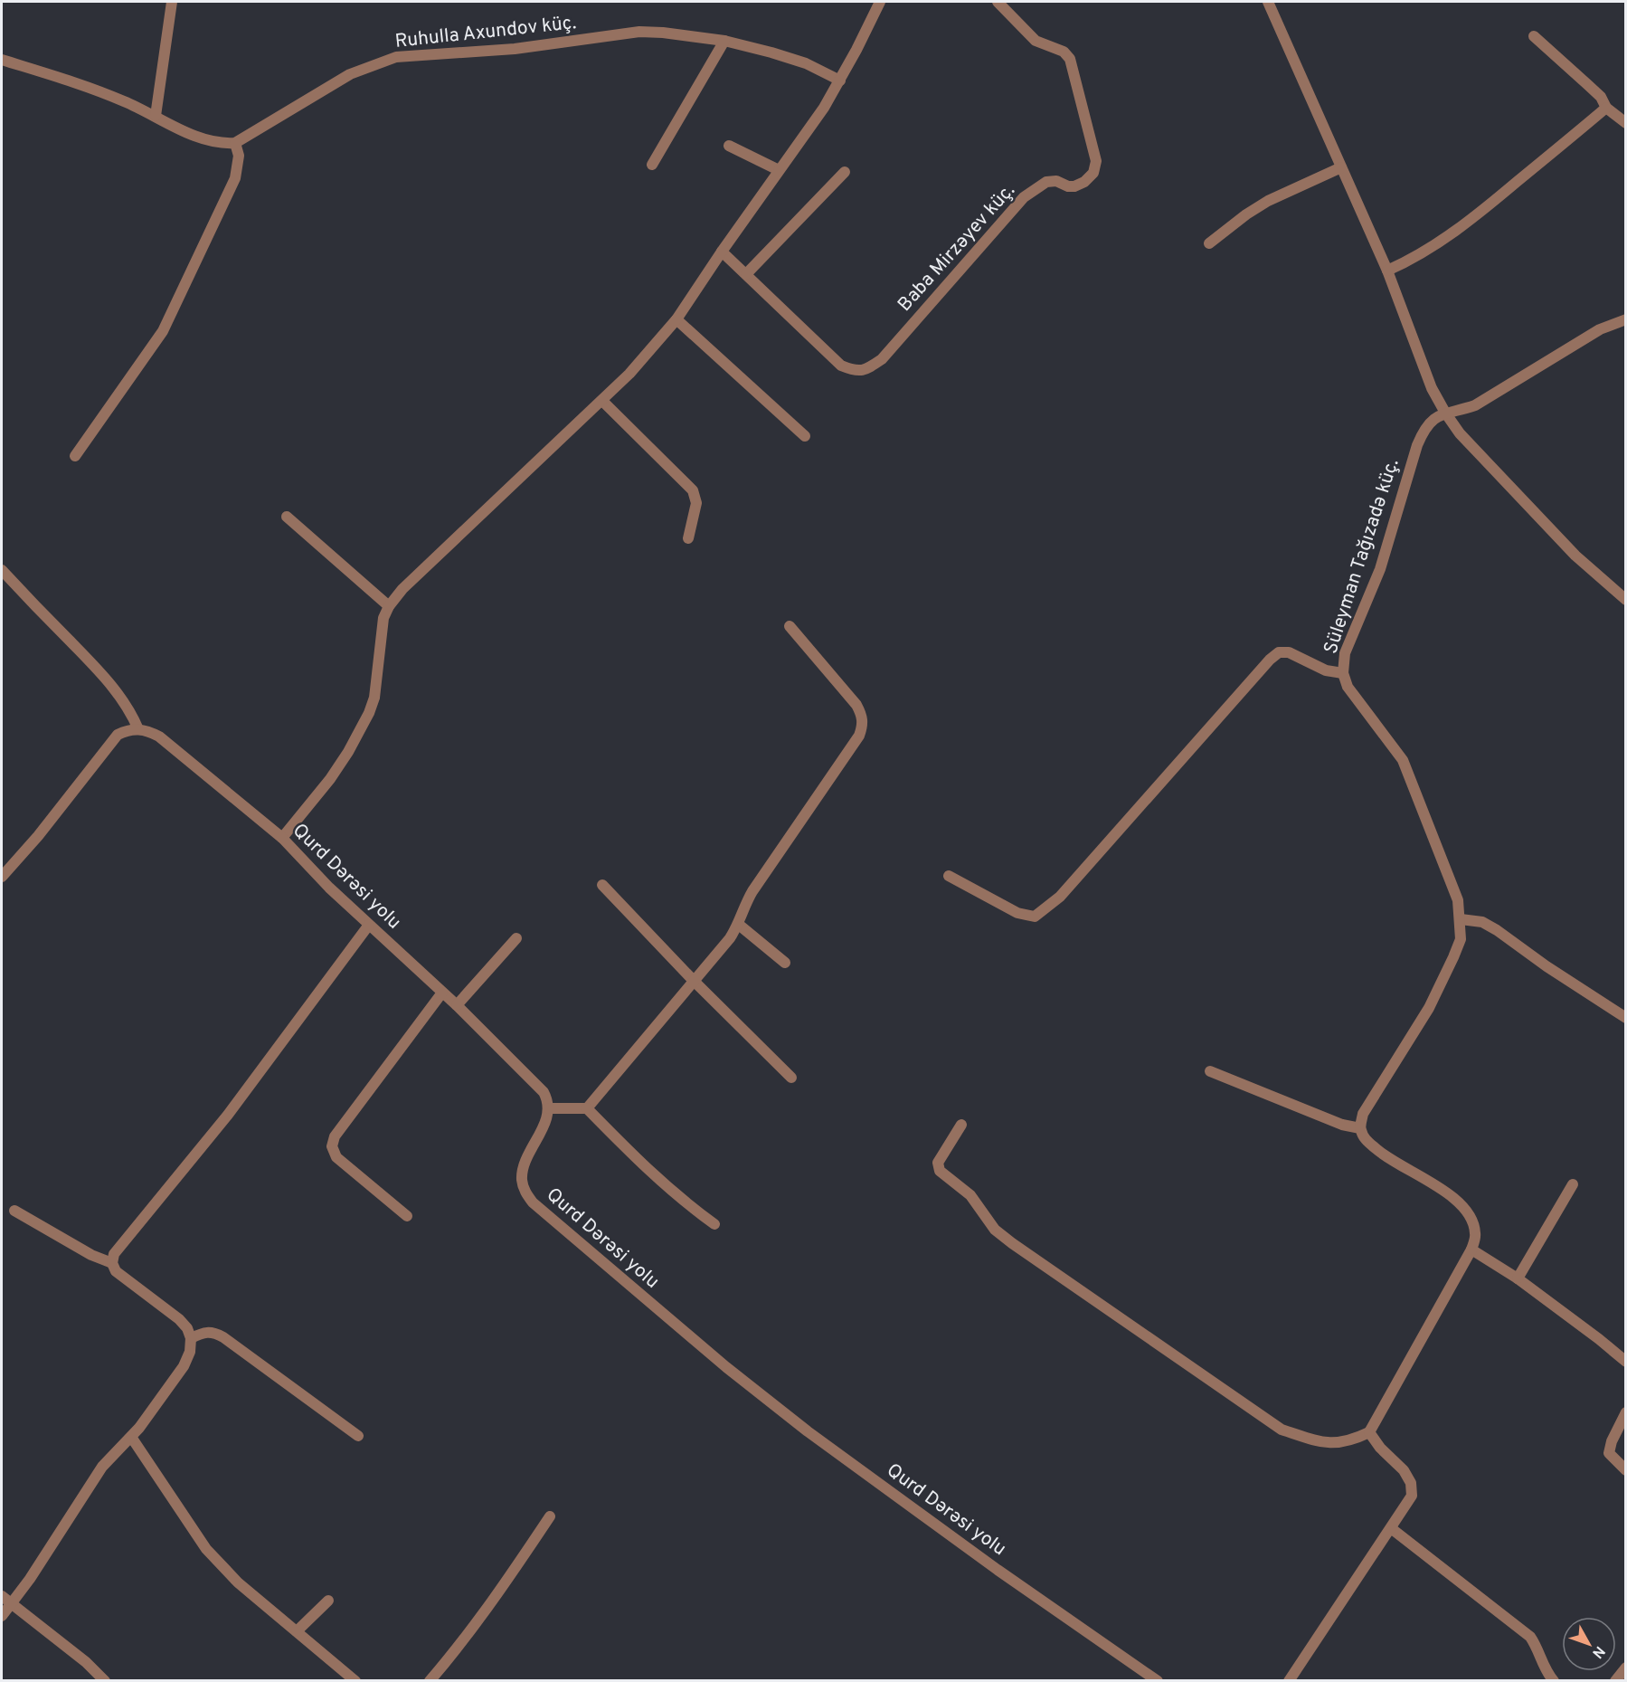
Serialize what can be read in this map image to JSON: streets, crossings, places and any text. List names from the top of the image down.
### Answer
{
  "streets": {
    "street": [
      "Ruhulla Axundov küç.",
      "Baba Mirzəyev küç.",
      "Süleyman Tağızadə küç.",
      "Qurd Dərəsi yolu"
    ]
  },
  "north": "bottom right"
}
